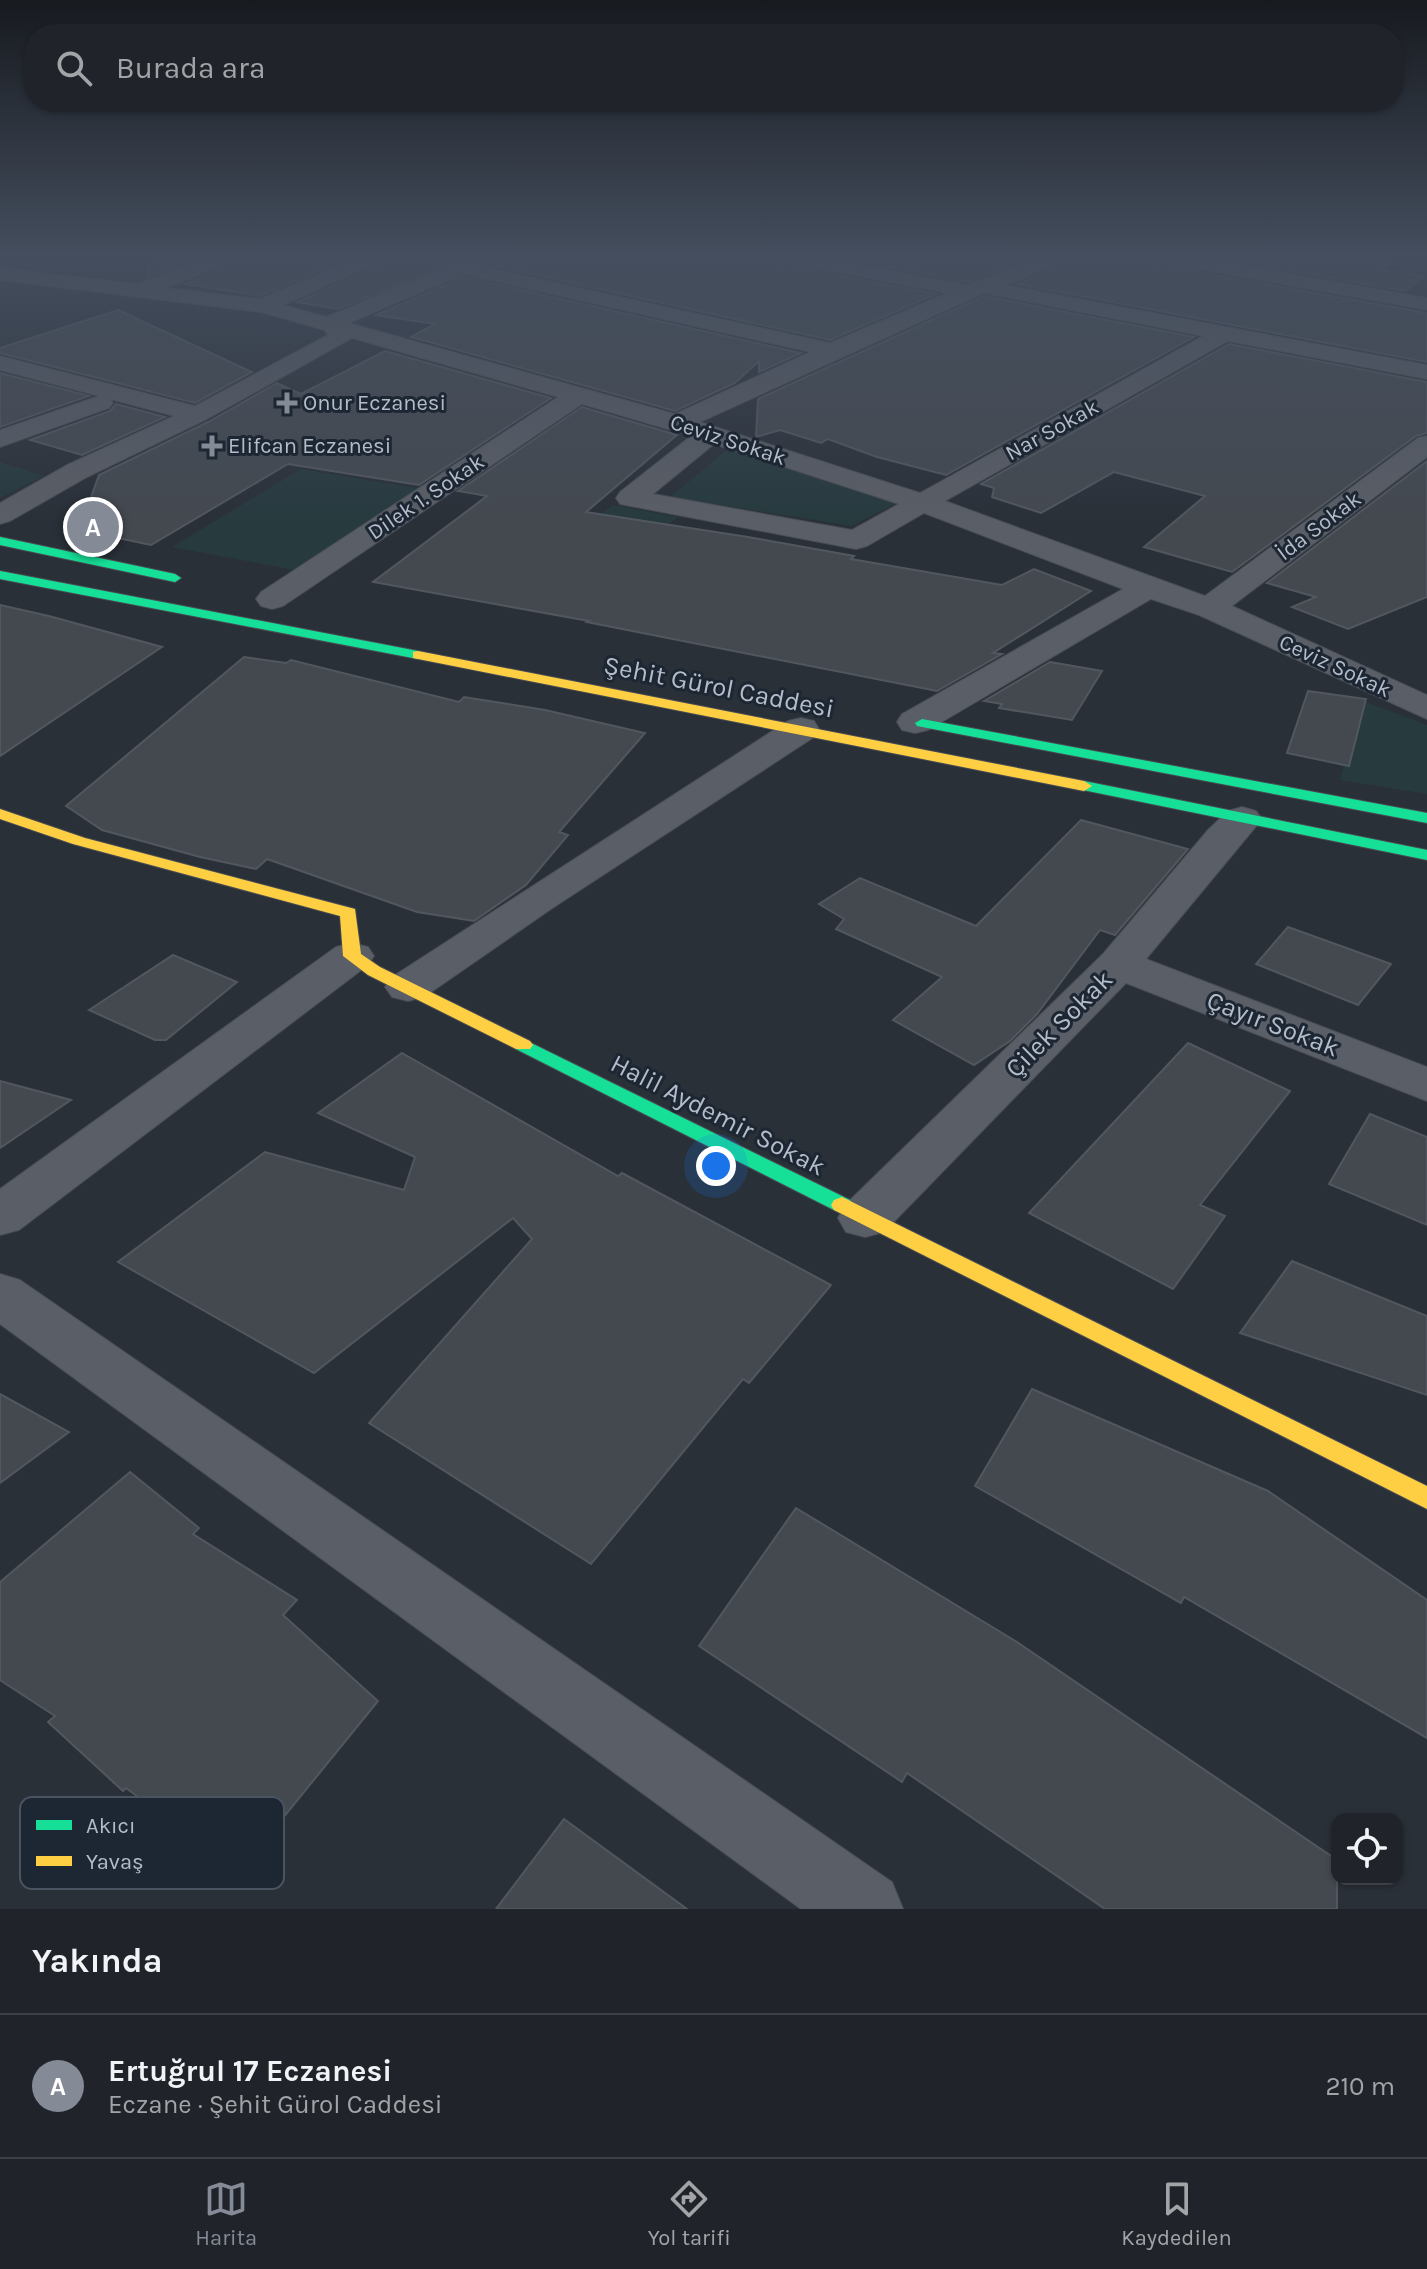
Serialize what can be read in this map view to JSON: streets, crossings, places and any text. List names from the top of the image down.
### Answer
{
  "streets": {
    "main road": ["Şehit Gürol Caddesi", "Halil Aydemir Sokak"],
    "street": [
      "Nar Sokak",
      "Ceviz Sokak",
      "Dilek 1. Sokak",
      "İda Sokak",
      "Çilek Sokak",
      "Çayır Sokak"
    ]
  },
  "crossings": [
    ["Nar Sokak", "Ceviz Sokak"],
    ["Ceviz Sokak", "Dilek 1. Sokak"],
    ["Ceviz Sokak", "İda Sokak"],
    ["Şehit Gürol Caddesi", "Çilek Sokak"],
    ["Çilek Sokak", "Çayır Sokak"],
    ["Çilek Sokak", "Halil Aydemir Sokak"]
  ],
  "places": {
    "health": ["Onur Eczanesi", "Elifcan Eczanesi"]
  },
  "legend": ["Akıcı", "Yavaş"],
  "page": {
    "search": "Burada ara",
    "pins": "A",
    "heading": "Yakında",
    "list": [
      {
        "mark": "A",
        "name": "Ertuğrul 17 Eczanesi",
        "note": "Eczane · Şehit Gürol Caddesi",
        "value": "210 m"
      }
    ],
    "nav": ["Harita", "Yol tarifi", "Kaydedilen"]
  }
}
